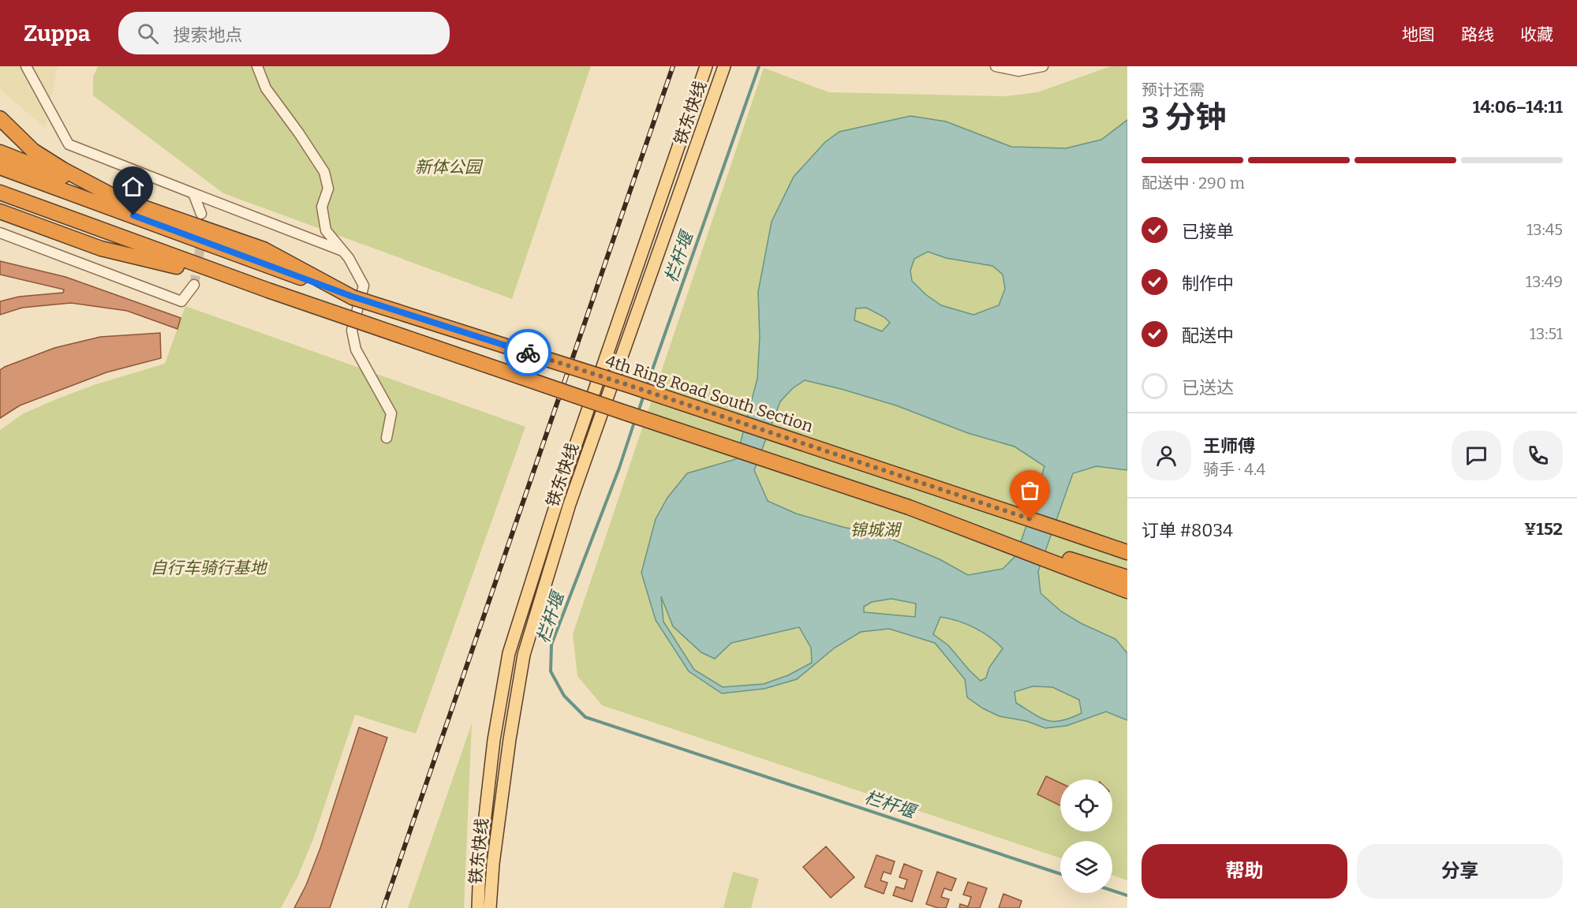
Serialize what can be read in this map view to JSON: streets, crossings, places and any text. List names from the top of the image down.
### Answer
{
  "streets": {
    "highway": ["4th Ring Road South Section"],
    "main road": ["铁东快线"]
  },
  "water": ["栏杆堰"],
  "parks": ["新体公园", "锦城湖", "自行车骑行基地"],
  "page": {
    "header": "Zuppa",
    "search": "搜索地点",
    "nav": ["地图", "路线", "收藏"],
    "heading": ["3 分钟", "预计还需", "14:06–14:11"],
    "panel": [
      "王师傅",
      "骑手 · 4.4",
      "订单 #8034",
      "¥152"
    ],
    "bar": "配送中 · 290 m",
    "list": [
      ["已接单", "13:45"],
      ["制作中", "13:49"],
      ["配送中", "13:51"],
      "已送达"
    ],
    "buttons": ["帮助", "分享"]
  }
}
